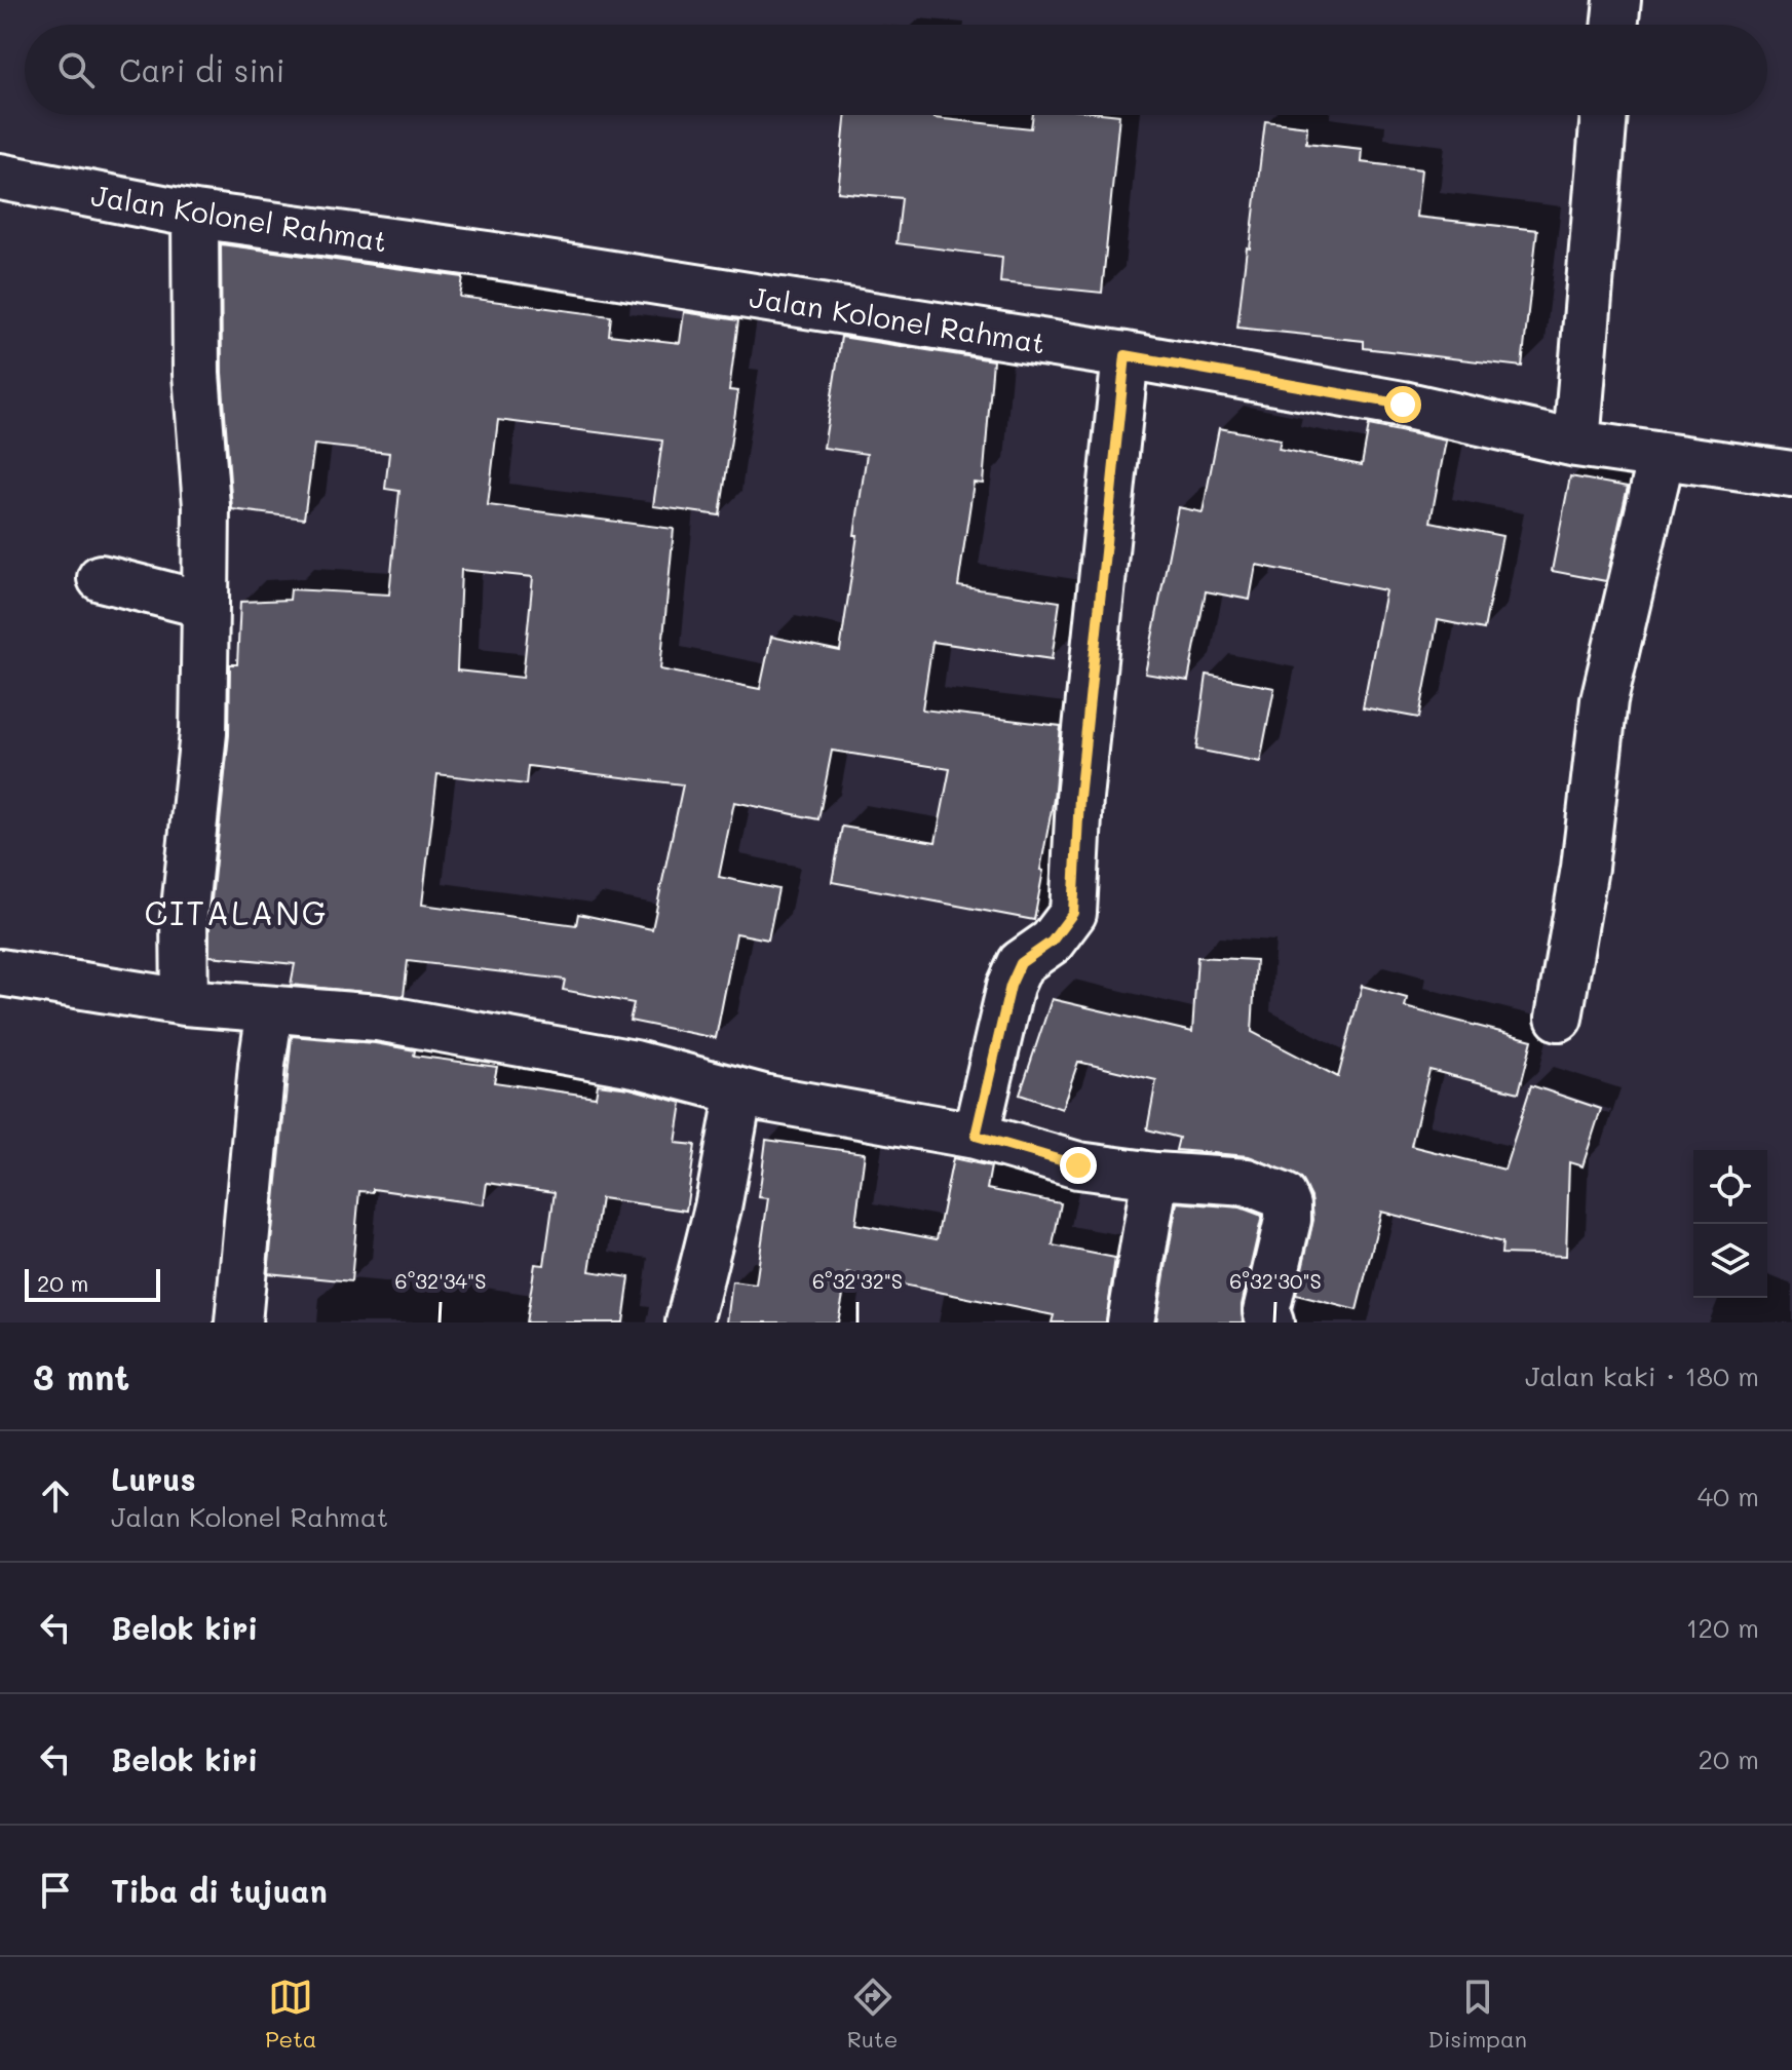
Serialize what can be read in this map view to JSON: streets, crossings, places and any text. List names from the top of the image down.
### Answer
{
  "streets": {
    "street": ["Jalan Kolonel Rahmat"]
  },
  "districts": ["CITALANG"],
  "scale_bar": "20 m",
  "page": {
    "search": "Cari di sini",
    "scale": "20 m",
    "heading": ["3 mnt", "Jalan kaki · 180 m"],
    "list": [
      ["Lurus", "Jalan Kolonel Rahmat", "40 m"],
      ["Belok kiri", "120 m"],
      ["Belok kiri", "20 m"],
      "Tiba di tujuan"
    ],
    "nav": ["Peta", "Rute", "Disimpan"]
  },
  "coordinates": ["6°32'34\"S", "6°32'32\"S", "6°32'30\"S"]
}
